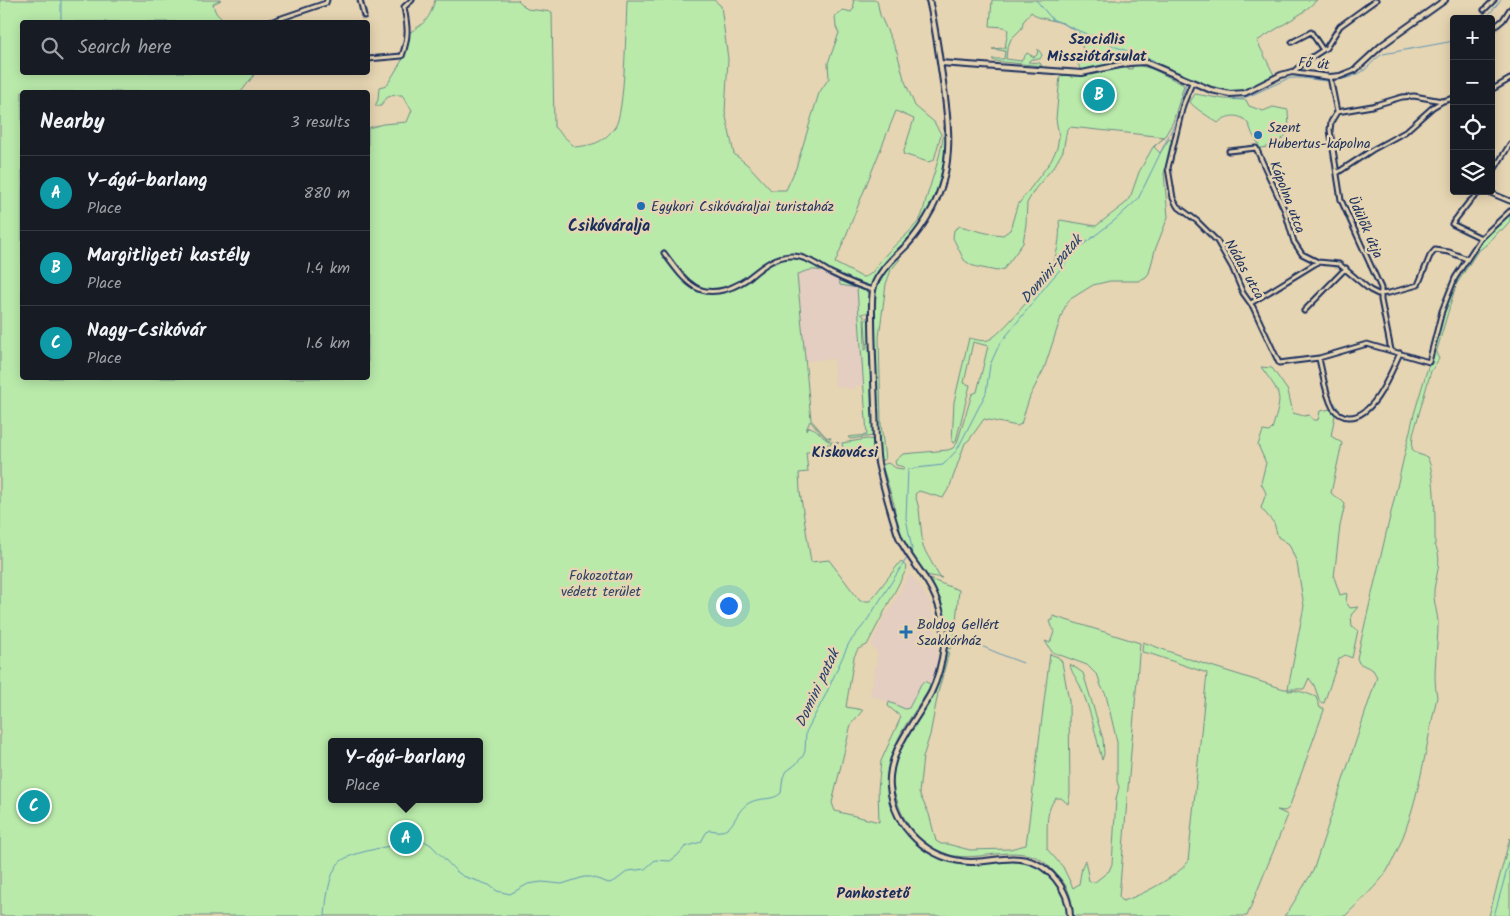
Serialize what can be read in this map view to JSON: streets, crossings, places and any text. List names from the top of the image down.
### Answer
{
  "streets": {
    "main road": ["Fő út"],
    "street": ["Kápolna utca", "Üdülők útja", "Nádas utca"]
  },
  "crossings": [
    ["Fő út", "Üdülők útja"],
    ["Fő út", "Nádas utca"],
    ["Kápolna utca", "Üdülők útja"]
  ],
  "districts": [
    "Szociális Missziótársulat",
    "Csikóváralja",
    "Kiskovácsi",
    "Pankostető"
  ],
  "water": ["Domini-patak", "Domini patak"],
  "parks": ["Fokozottan védett terület"],
  "places": {
    "other": ["Szent Hubertus-kápolna", "Egykori Csikóváraljai turistaház"],
    "health": ["Boldog Gellért Szakkórház"]
  },
  "page": {
    "map_buttons": ["+", "−"],
    "search": "Search here",
    "pins": ["B", "C", "A"],
    "heading": ["Nearby", "3 results"],
    "list": [
      {
        "mark": "A",
        "name": "Y-ágú-barlang",
        "note": "Place",
        "value": "880 m"
      },
      {
        "mark": "B",
        "name": "Margitligeti kastély",
        "note": "Place",
        "value": "1.4 km"
      },
      {
        "mark": "C",
        "name": "Nagy-Csikóvár",
        "note": "Place",
        "value": "1.6 km"
      }
    ],
    "popup": ["Y-ágú-barlang", "Place"]
  }
}
